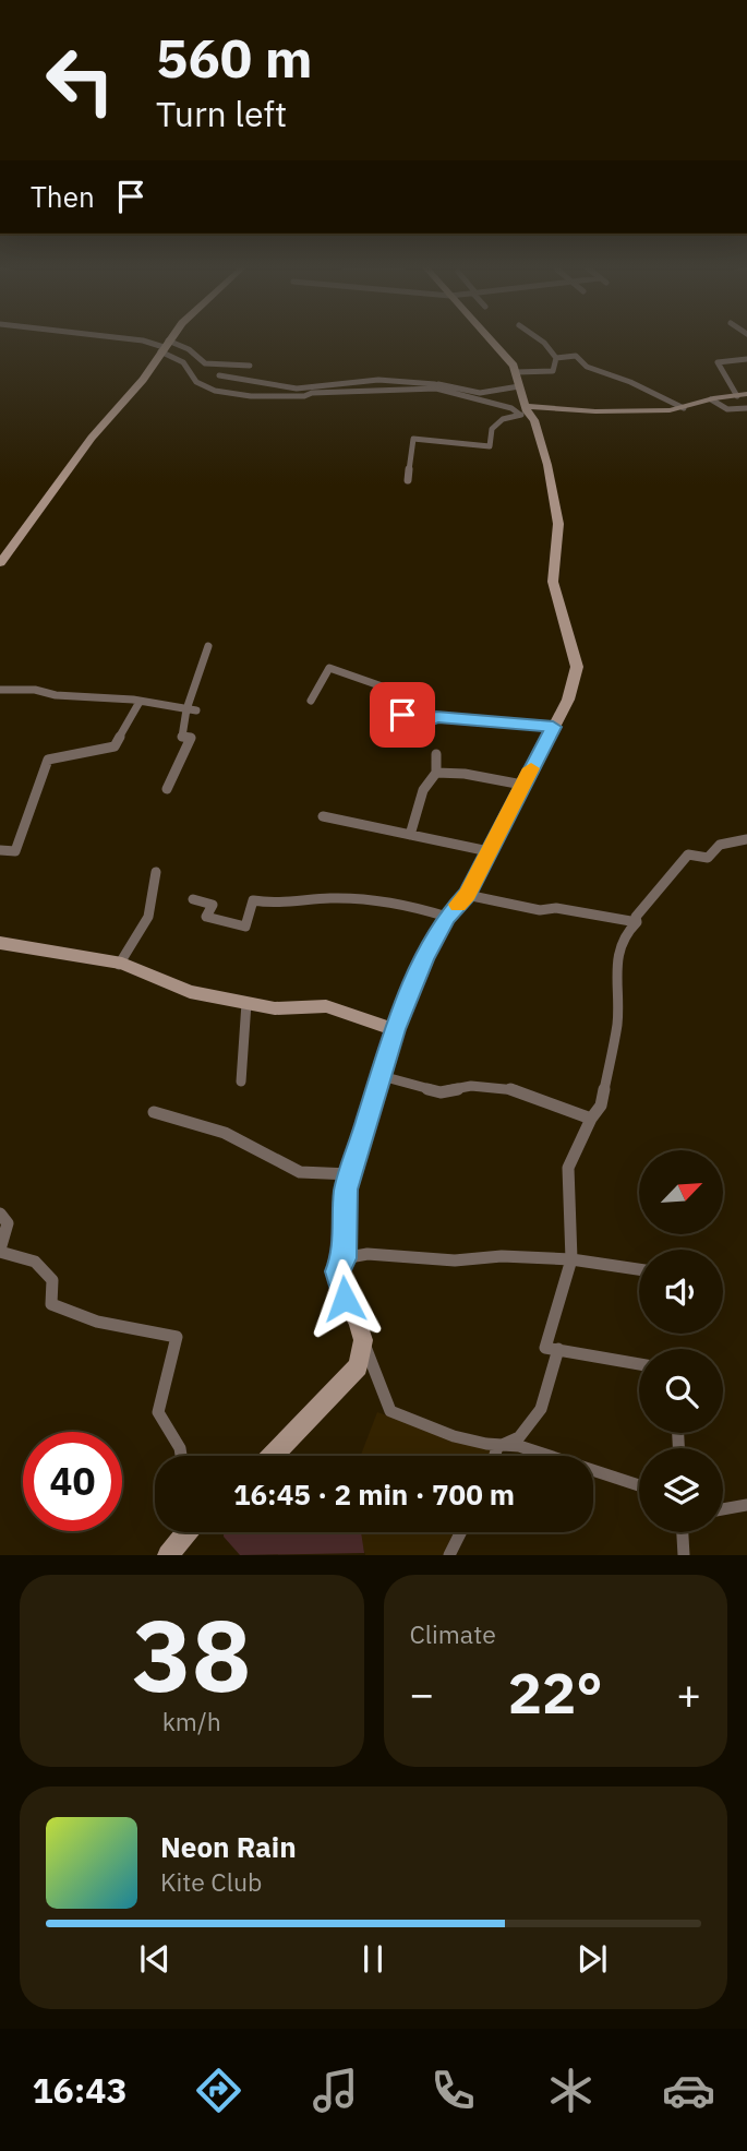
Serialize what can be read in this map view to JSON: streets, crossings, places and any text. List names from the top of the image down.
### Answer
{
  "north": "top right",
  "page": {
    "turn": ["560 m", "Turn left"],
    "then": "Then",
    "limit": "40",
    "trip": "16:45 · 2 min · 700 m",
    "tile": [
      ["38", "km/h"],
      "Climate"
    ],
    "heat": ["−", "22°", "+"],
    "song": ["Neon Rain", "Kite Club"],
    "tabs": "16:43"
  }
}
